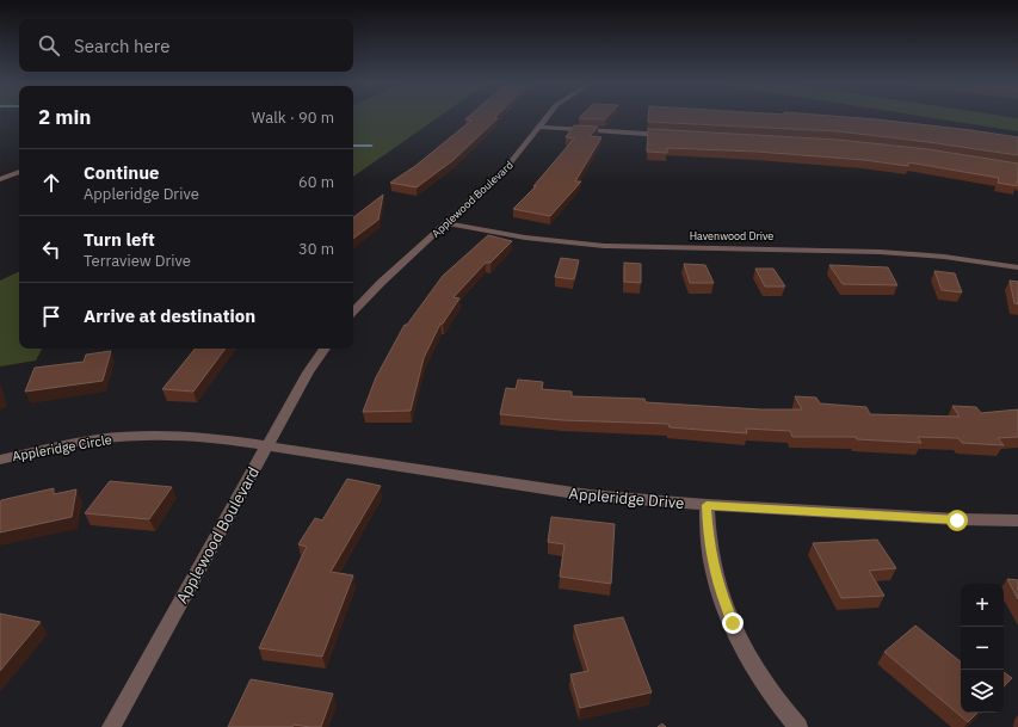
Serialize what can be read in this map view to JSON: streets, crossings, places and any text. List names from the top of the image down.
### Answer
{
  "streets": {
    "street": [
      "Applewood Boulevard",
      "Havenwood Drive",
      "Appleridge Circle",
      "Appleridge Drive"
    ]
  },
  "crossings": [
    ["Applewood Boulevard", "Havenwood Drive"],
    ["Applewood Boulevard", "Appleridge Circle"],
    ["Applewood Boulevard", "Appleridge Drive"],
    ["Appleridge Circle", "Appleridge Drive"]
  ],
  "page": {
    "search": "Search here",
    "heading": ["2 min", "Walk · 90 m"],
    "list": [
      ["Continue", "Appleridge Drive", "60 m"],
      ["Turn left", "Terraview Drive", "30 m"],
      "Arrive at destination"
    ],
    "map_buttons": ["+", "−"]
  }
}
